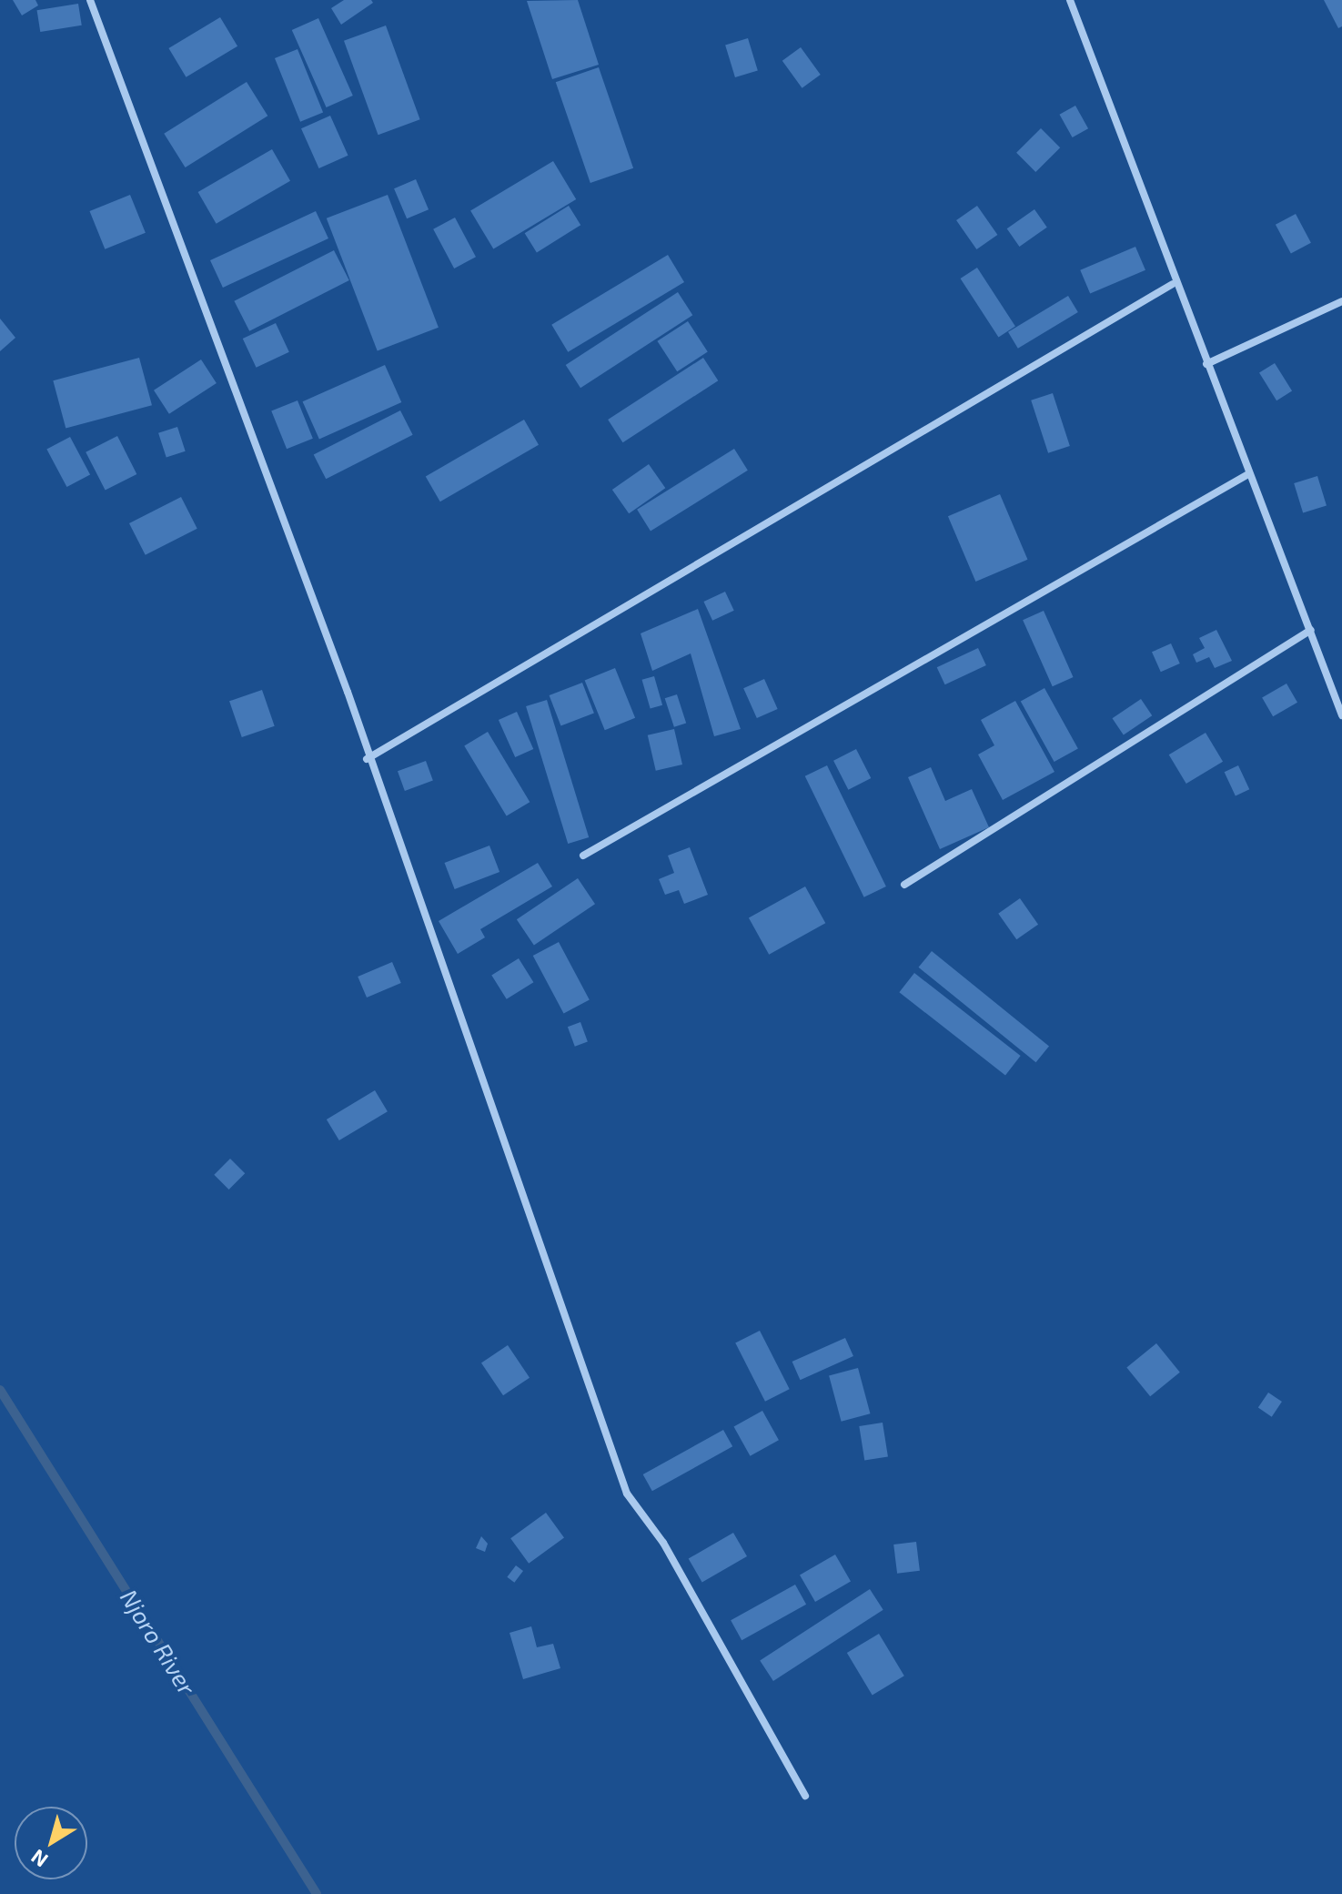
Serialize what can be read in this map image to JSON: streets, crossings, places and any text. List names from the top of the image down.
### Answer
{
  "water": ["Njoro River"],
  "north": "bottom left"
}
